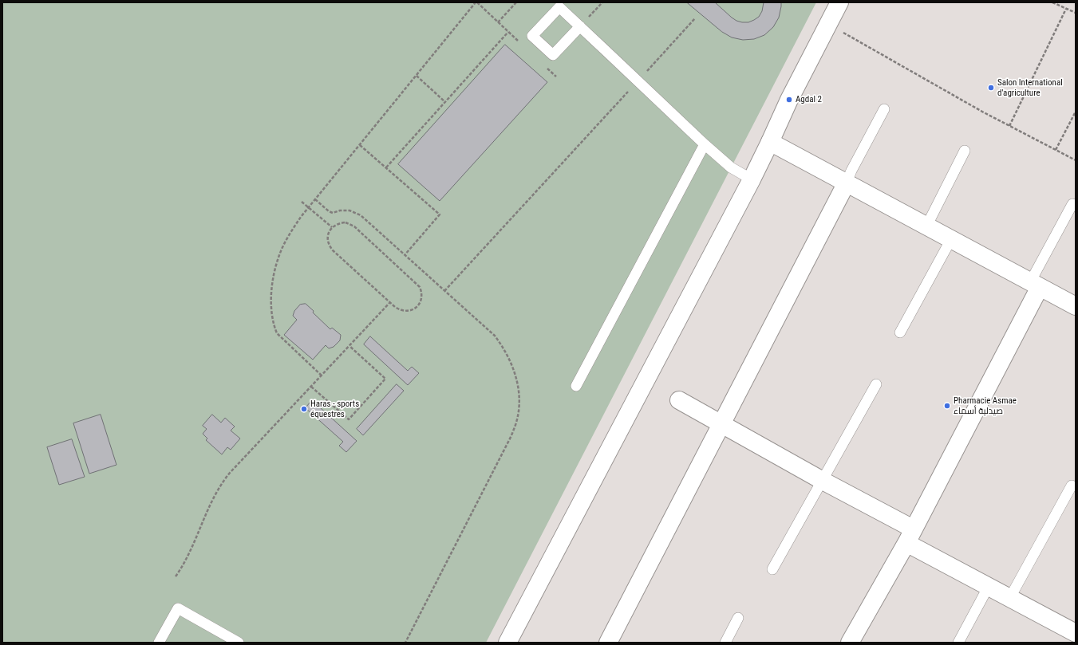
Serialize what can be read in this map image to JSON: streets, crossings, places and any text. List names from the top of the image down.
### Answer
{
  "places": [
    "Salon International d'agriculture",
    "Agdal 2",
    "Pharmacie Asmae صيدلية أسماء",
    "Haras - sports équestres"
  ]
}
